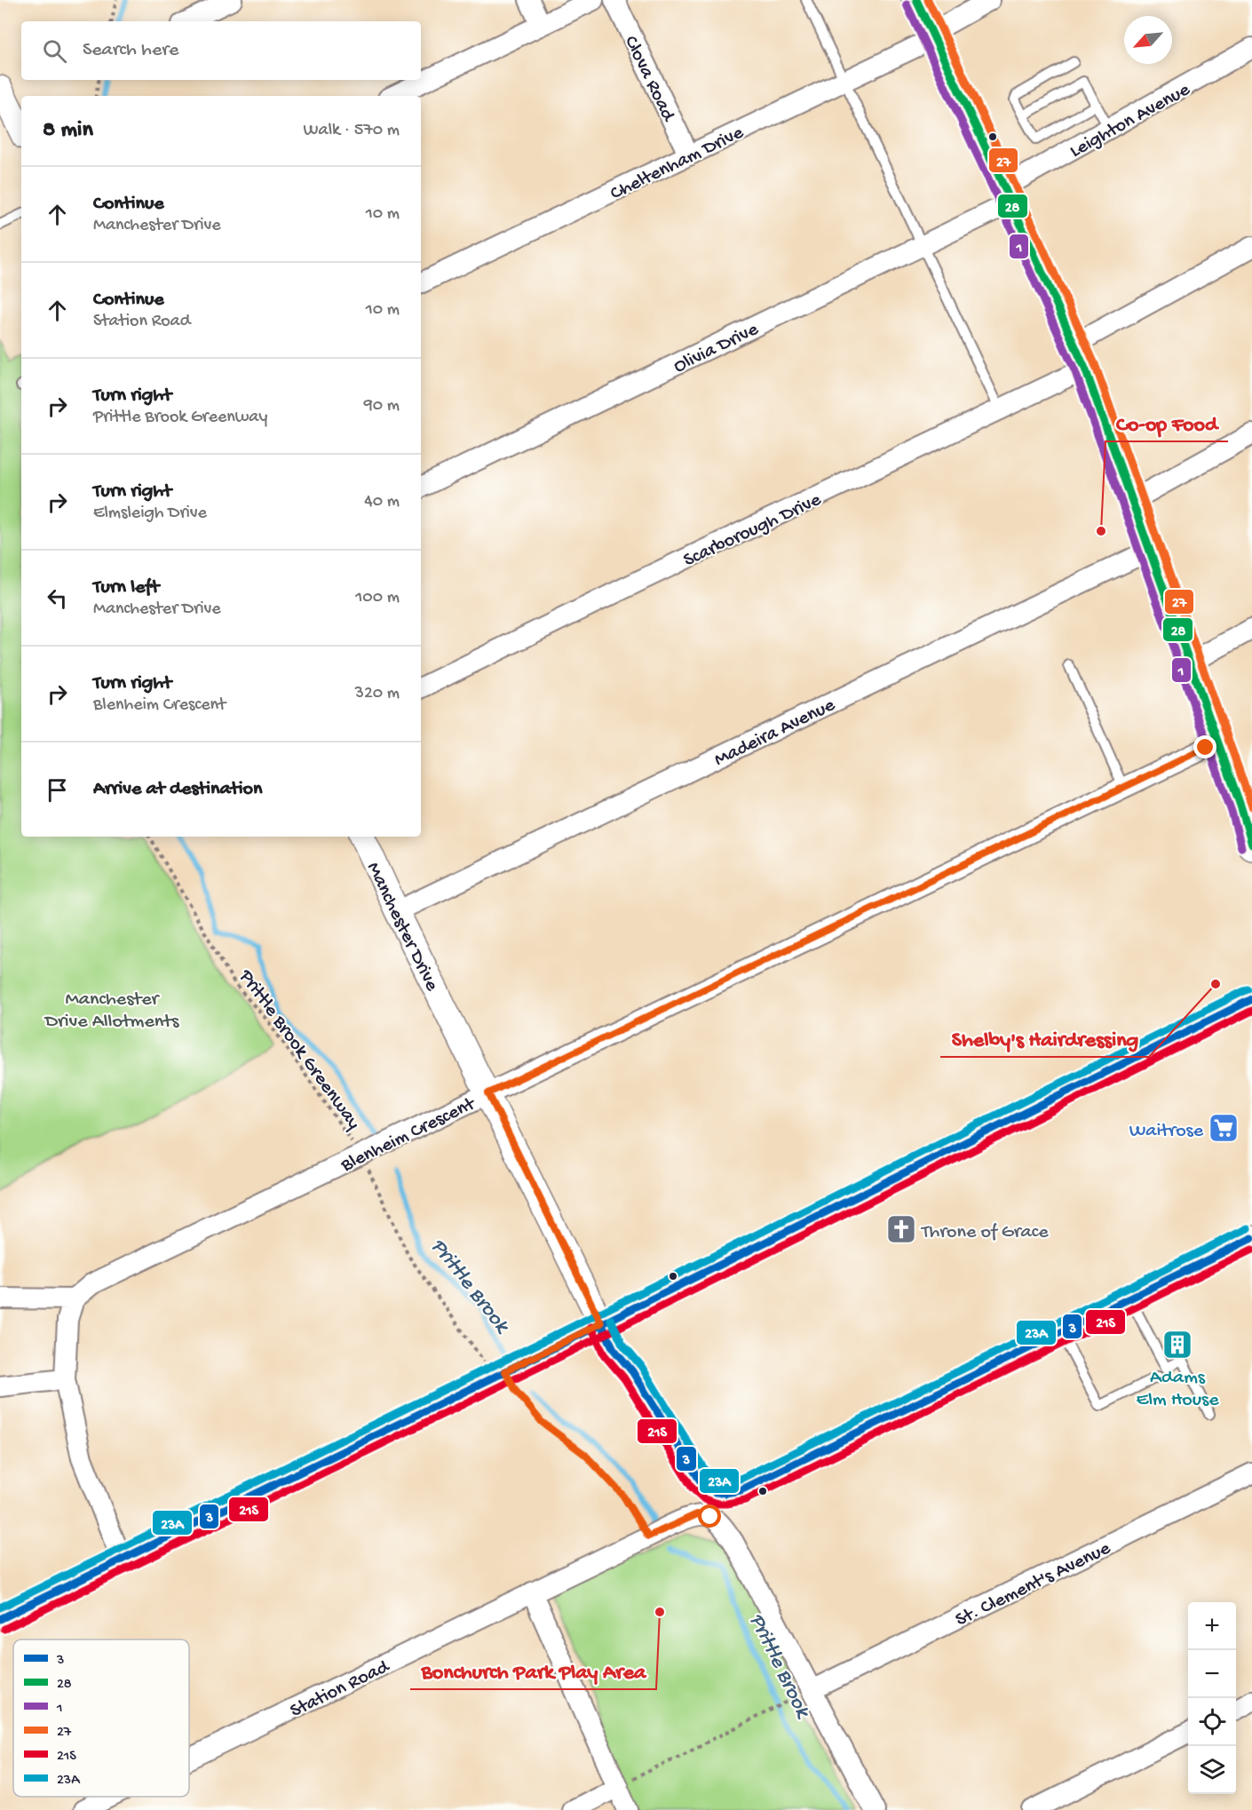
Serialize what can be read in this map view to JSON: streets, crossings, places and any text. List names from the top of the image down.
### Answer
{
  "streets": {
    "street": [
      "Clova Road",
      "Leighton Avenue",
      "Cheltenham Drive",
      "Olivia Drive",
      "Scarborough Drive",
      "Madeira Avenue",
      "Manchester Drive",
      "Blenheim Crescent",
      "St. Clement's Avenue",
      "Station Road"
    ],
    "path": ["Prittle Brook Greenway"]
  },
  "crossings": [
    ["Clova Road", "Cheltenham Drive"],
    ["Leighton Avenue", "Olivia Drive"],
    ["Madeira Avenue", "Manchester Drive"],
    ["Manchester Drive", "Blenheim Crescent"],
    ["Prittle Brook Greenway", "Blenheim Crescent"],
    ["St. Clement's Avenue", "Station Road"]
  ],
  "water": ["Prittle Brook"],
  "parks": ["Manchester Drive Allotments"],
  "places": {
    "other": ["Co-op Food", "Shelby's Hairdressing", "Bonchurch Park Play Area"],
    "supermarket": ["Waitrose"],
    "church": ["Throne of Grace"],
    "building": ["Adams Elm House"]
  },
  "lines": [
    "transit line 28",
    "transit line 27",
    "transit line 1",
    "transit line 23A",
    "transit line 3",
    "transit line 21S"
  ],
  "legend": [
    "3",
    "28",
    "1",
    "27",
    "21S",
    "23A"
  ],
  "north": "bottom left",
  "page": {
    "search": "Search here",
    "heading": ["8 min", "Walk · 570 m"],
    "list": [
      ["Continue", "Manchester Drive", "10 m"],
      ["Continue", "Station Road", "10 m"],
      ["Turn right", "Prittle Brook Greenway", "90 m"],
      ["Turn right", "Elmsleigh Drive", "40 m"],
      ["Turn left", "Manchester Drive", "100 m"],
      ["Turn right", "Blenheim Crescent", "320 m"],
      "Arrive at destination"
    ],
    "map_buttons": ["+", "−"]
  }
}
